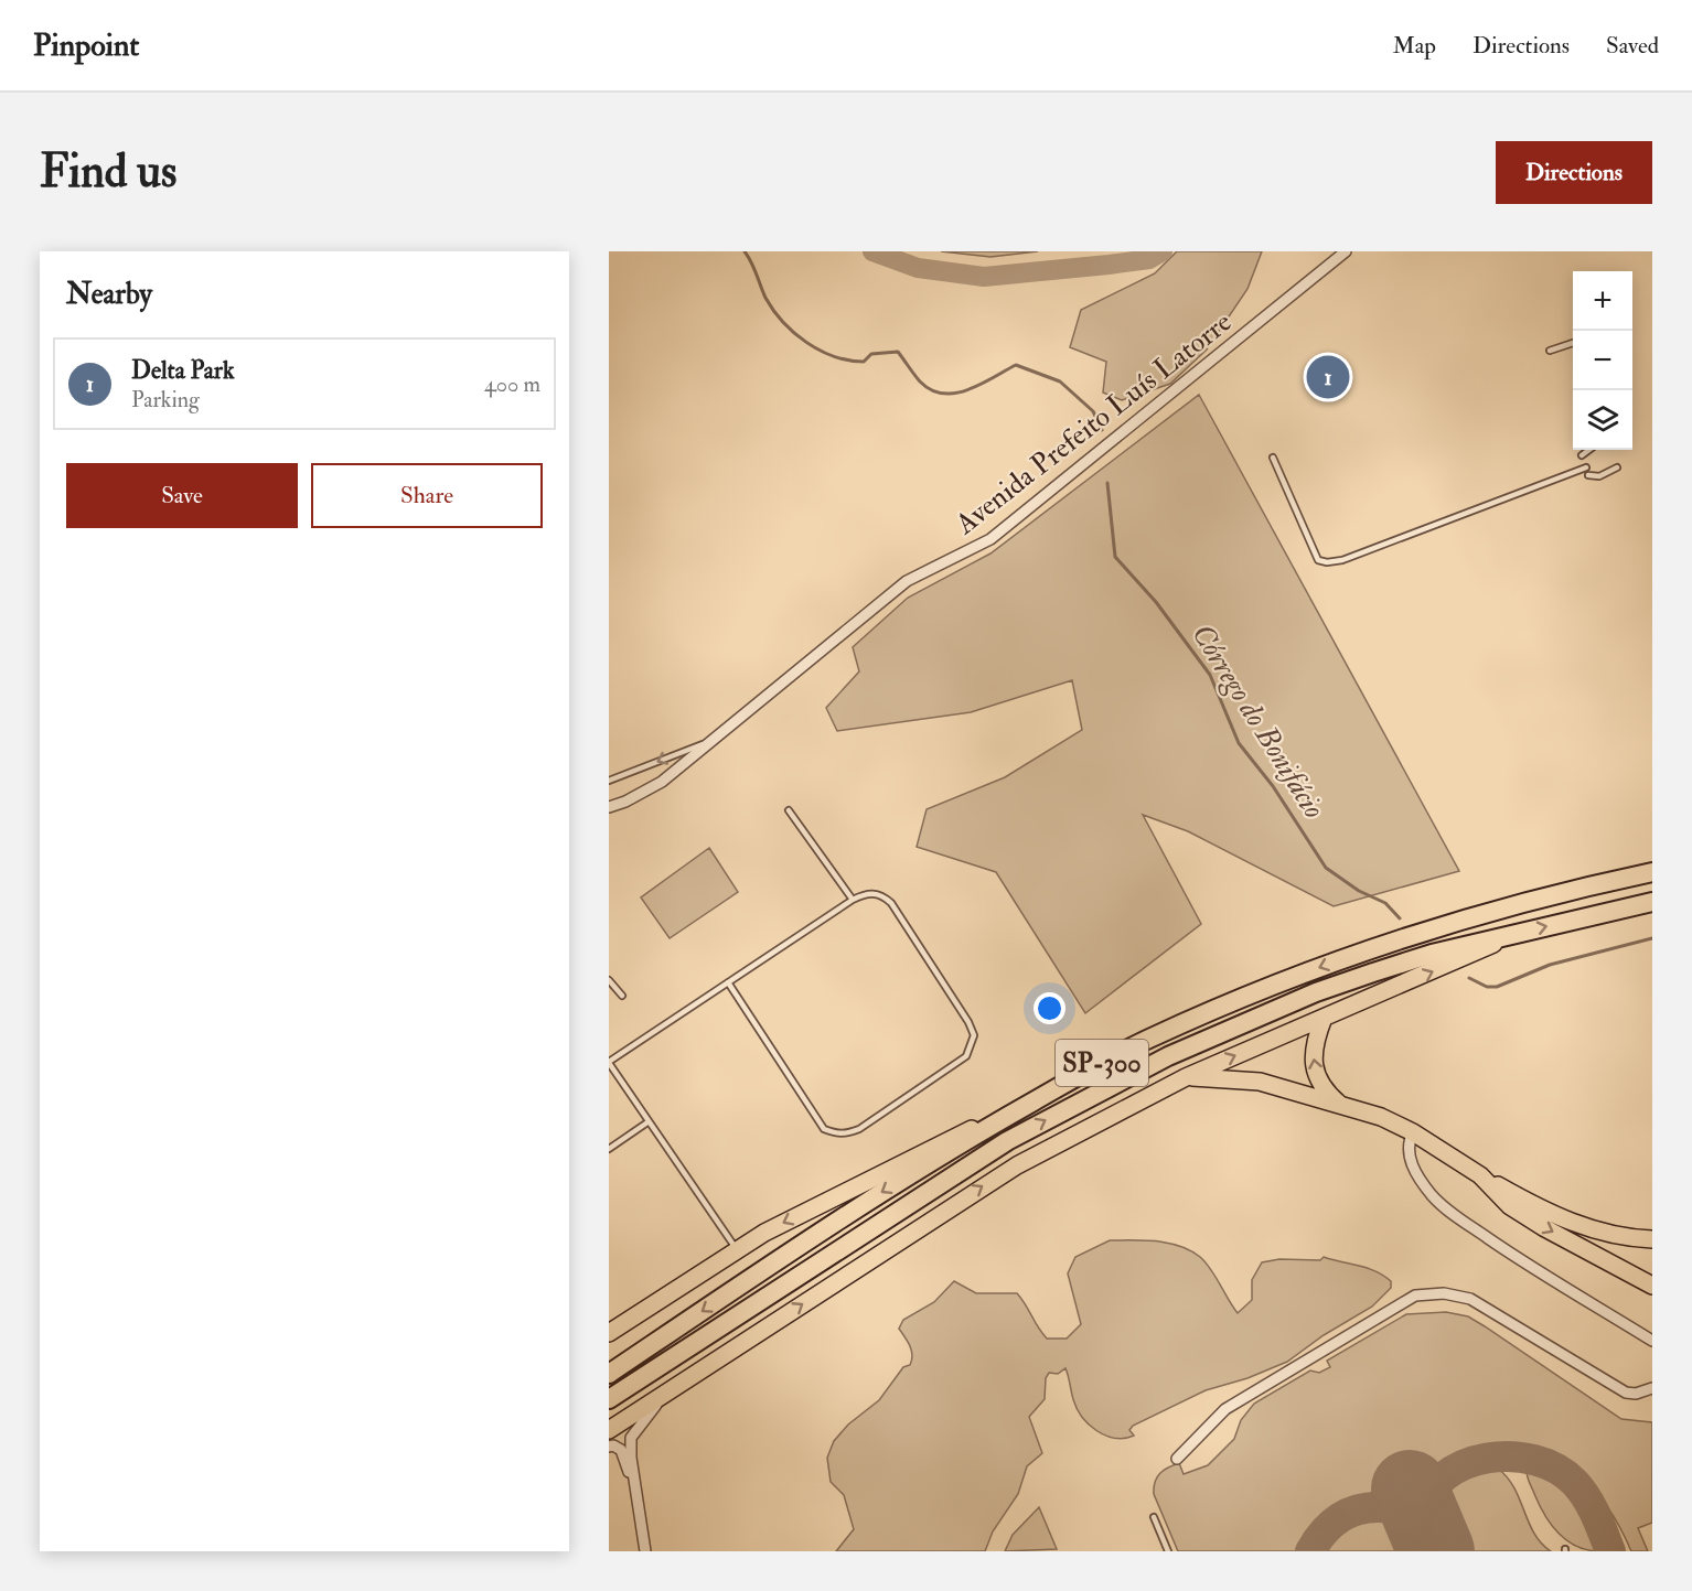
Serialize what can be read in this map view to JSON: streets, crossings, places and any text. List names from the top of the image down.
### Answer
{
  "streets": {
    "highway": ["SP-300"],
    "street": ["Avenida Prefeito Luís Latorre"]
  },
  "water": ["Córrego do Bonifácio"],
  "page": {
    "header": "Pinpoint",
    "nav": ["Map", "Directions", "Saved"],
    "buttons": [
      "Directions",
      ["Save", "Share"]
    ],
    "title": "Find us",
    "heading": "Nearby",
    "map_buttons": ["+", "−"],
    "list": [
      {
        "mark": "1",
        "name": "Delta Park",
        "note": "Parking",
        "value": "400 m"
      }
    ],
    "pins": "1"
  }
}
